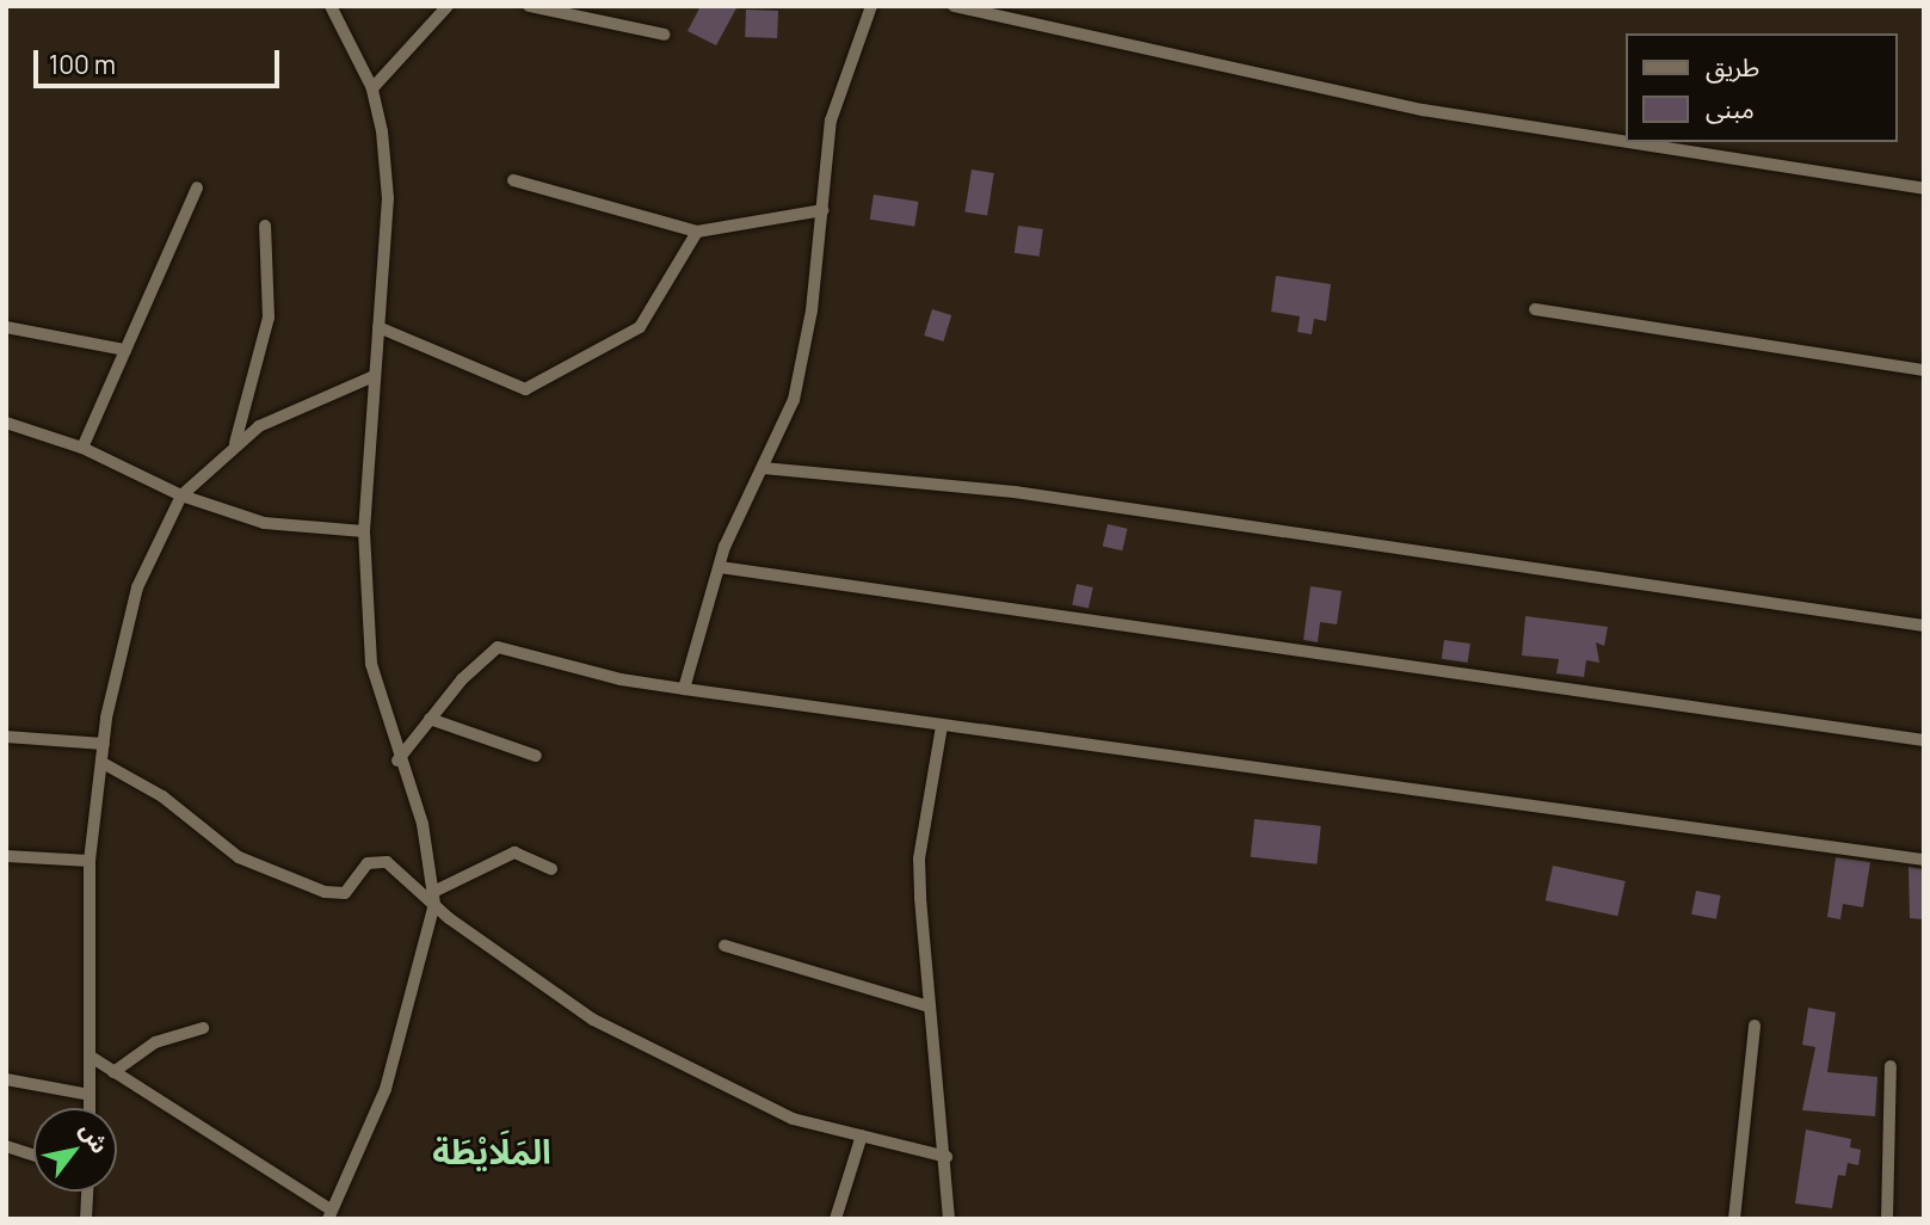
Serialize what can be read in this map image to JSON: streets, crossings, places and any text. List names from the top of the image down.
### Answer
{
  "districts": ["المَلَايْطَة"],
  "legend": ["طريق", "مبنى"],
  "scale_bar": "100 m",
  "north": "top right"
}
